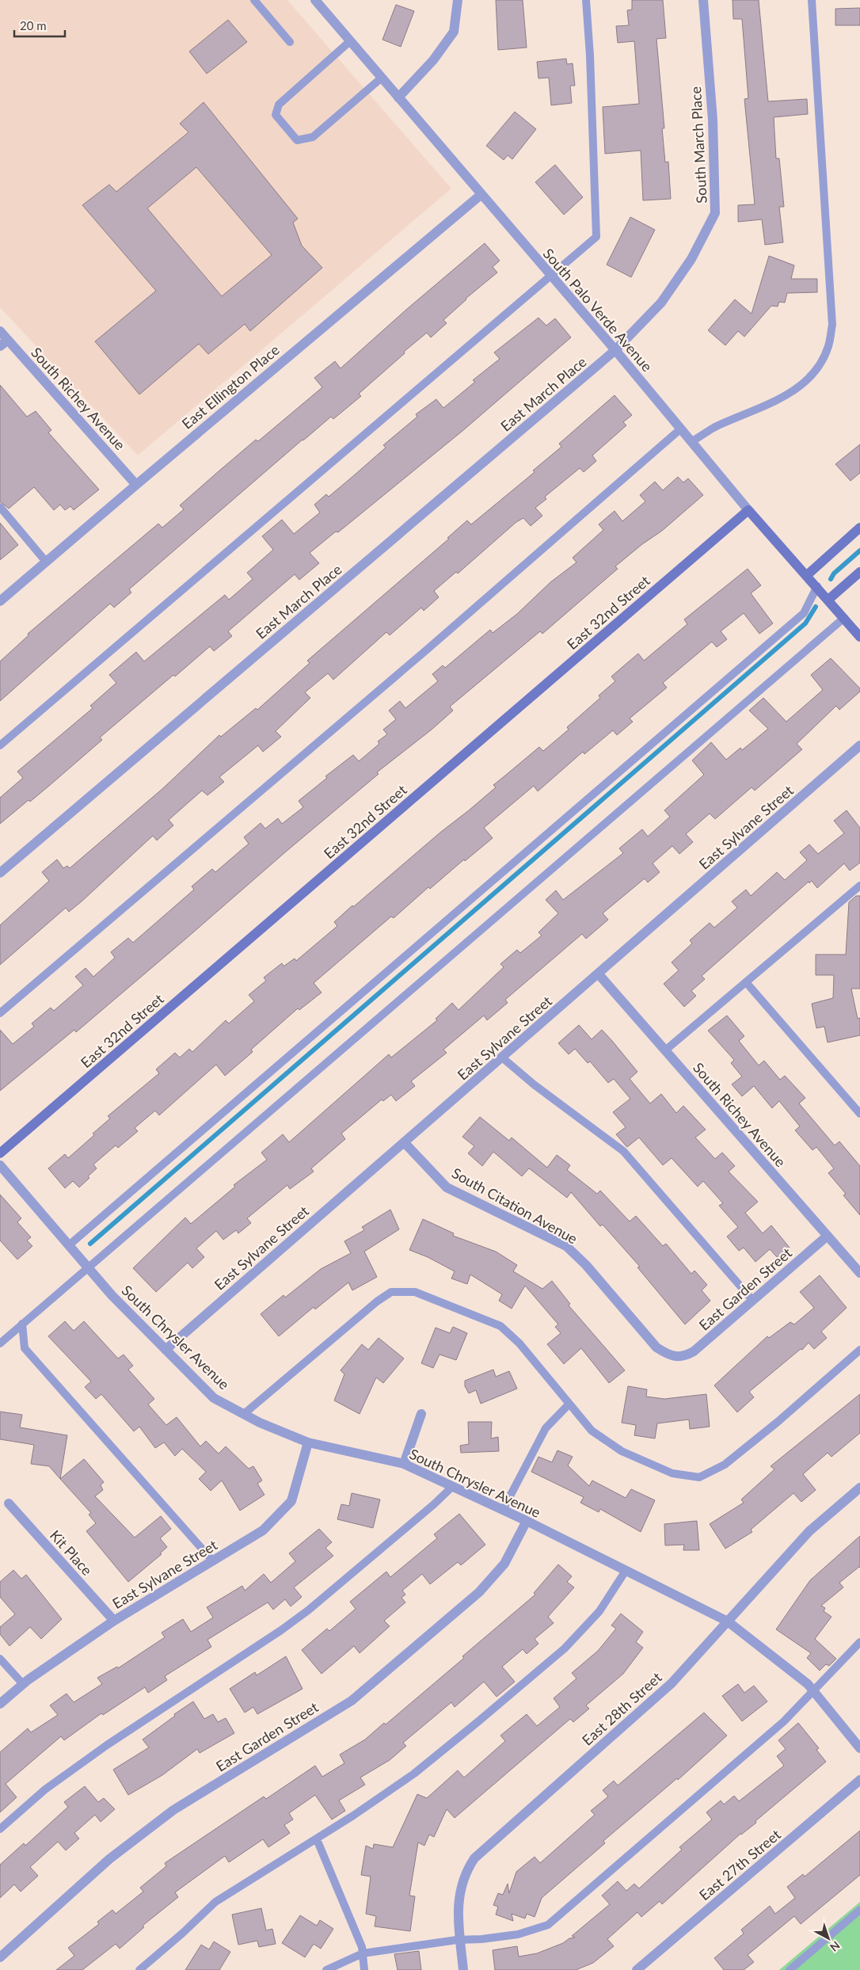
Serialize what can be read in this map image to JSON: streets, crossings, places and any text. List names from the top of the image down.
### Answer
{
  "streets": {
    "street": [
      "South March Place",
      "South Palo Verde Avenue",
      "East Ellington Place",
      "East March Place",
      "South Richey Avenue",
      "East 32nd Street",
      "East Sylvane Street",
      "South Citation Avenue",
      "East Garden Street",
      "South Chrysler Avenue",
      "Kit Place",
      "East 28th Street",
      "East 27th Street"
    ]
  },
  "crossings": [
    ["South March Place", "South Palo Verde Avenue"],
    ["South March Place", "East March Place"],
    ["South Palo Verde Avenue", "East Ellington Place"],
    ["South Palo Verde Avenue", "East March Place"],
    ["South Palo Verde Avenue", "East 32nd Street"],
    ["East Ellington Place", "South Richey Avenue"],
    ["South Richey Avenue", "East Sylvane Street"],
    ["South Richey Avenue", "East Garden Street"],
    ["East Sylvane Street", "South Citation Avenue"],
    ["East Sylvane Street", "South Chrysler Avenue"],
    ["East Sylvane Street", "Kit Place"],
    ["South Citation Avenue", "East Garden Street"],
    ["East Garden Street", "South Chrysler Avenue"],
    ["South Chrysler Avenue", "East 28th Street"]
  ],
  "scale_bar": "20 m",
  "north": "bottom right"
}
